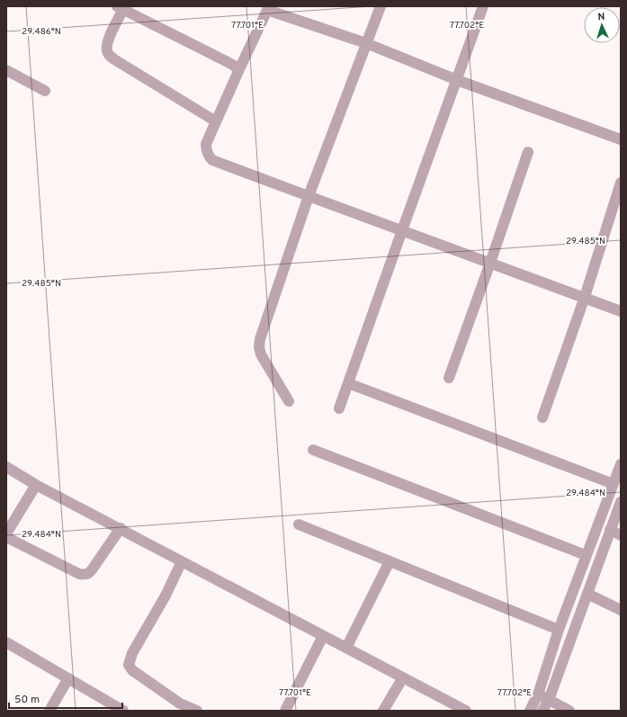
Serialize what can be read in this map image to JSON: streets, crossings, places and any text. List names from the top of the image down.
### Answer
{
  "scale_bar": "50 m",
  "north": "top",
  "coordinates": [
    "77.701°E",
    "77.702°E",
    "29.486°N",
    "29.485°N",
    "29.484°N"
  ]
}
